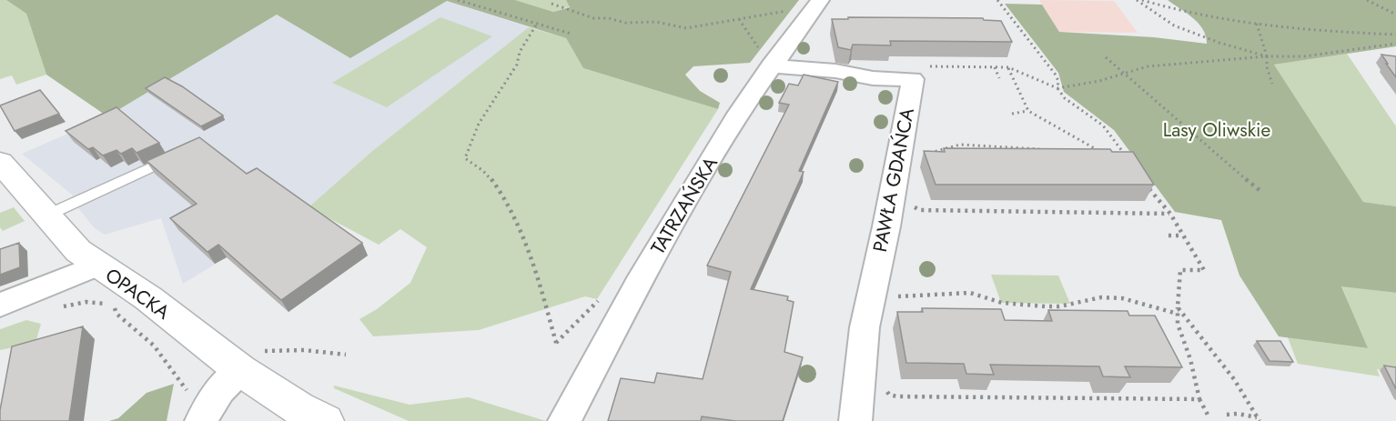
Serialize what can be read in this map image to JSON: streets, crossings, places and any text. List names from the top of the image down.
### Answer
{
  "streets": {
    "street": ["PAWŁA GDAŃCA", "TATRZAŃSKA", "OPACKA"]
  },
  "crossings": [
    ["PAWŁA GDAŃCA", "TATRZAŃSKA"]
  ],
  "parks": ["Lasy Oliwskie"]
}
